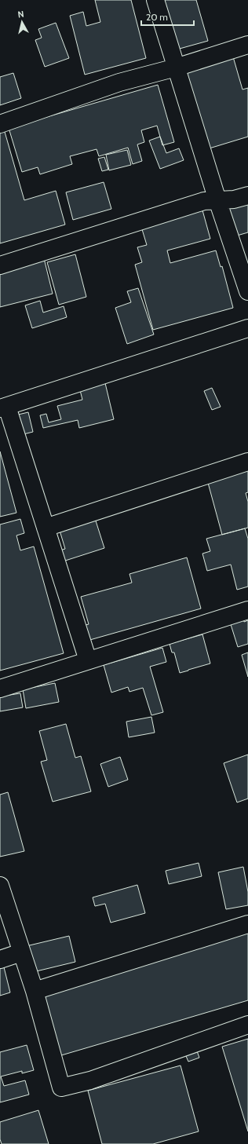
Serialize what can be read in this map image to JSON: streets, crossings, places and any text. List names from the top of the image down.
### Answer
{
  "scale_bar": "20 m",
  "north": "top"
}
